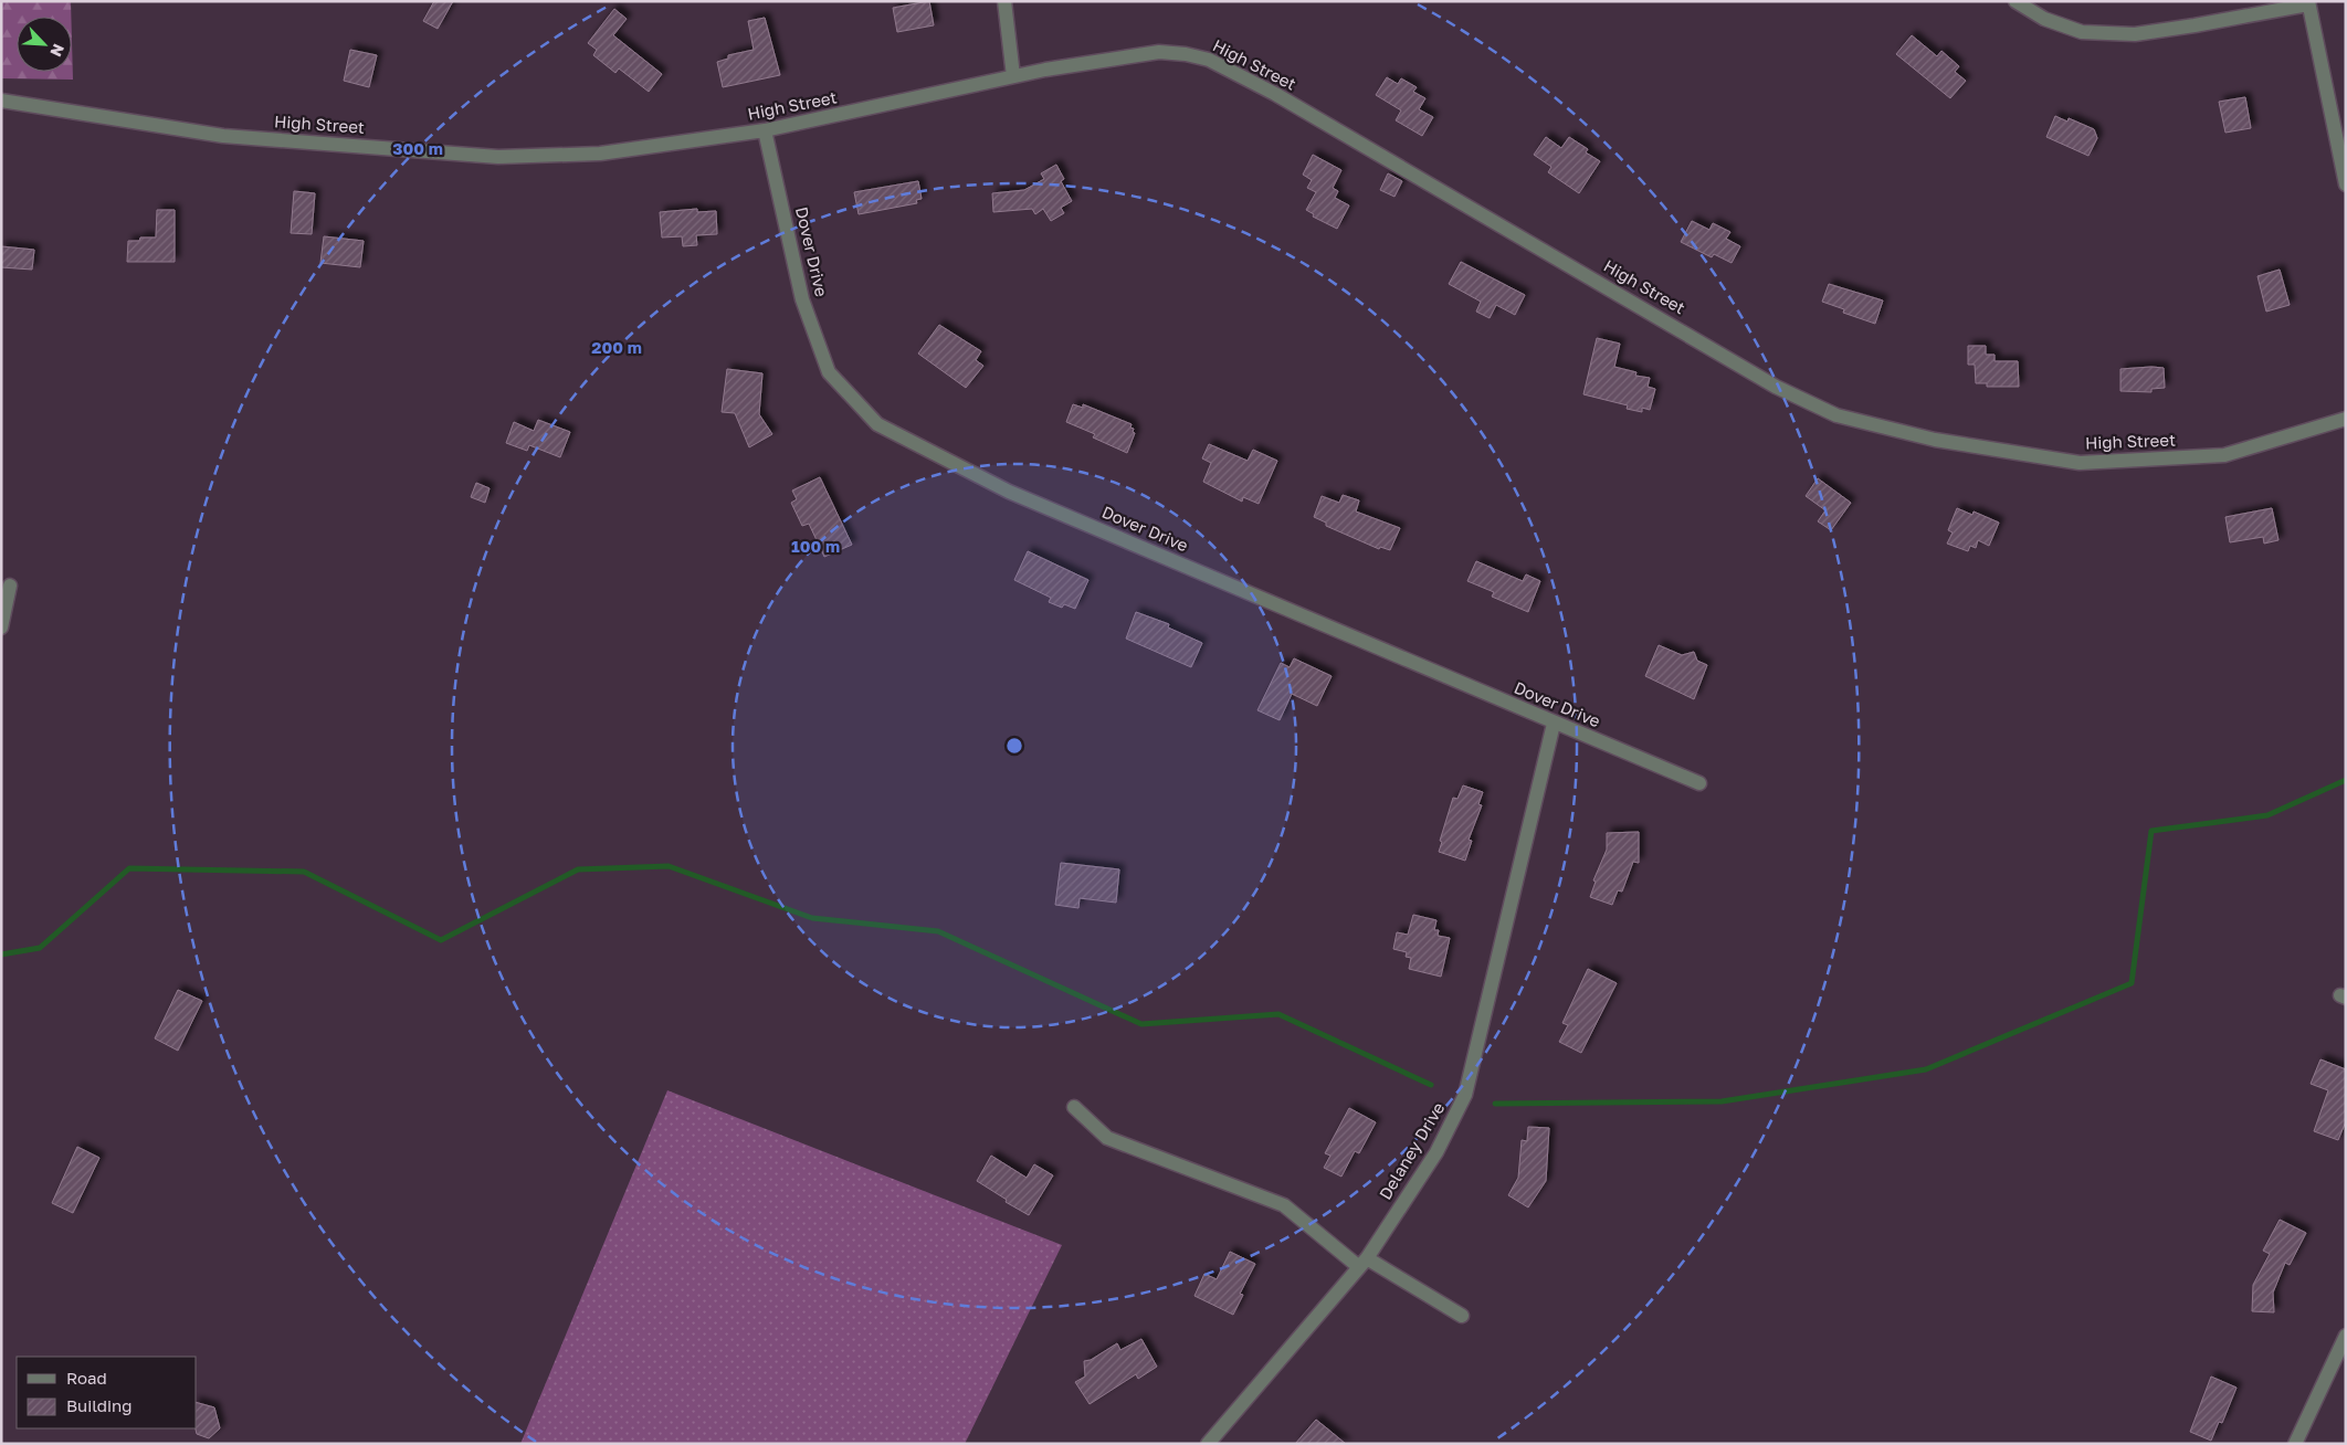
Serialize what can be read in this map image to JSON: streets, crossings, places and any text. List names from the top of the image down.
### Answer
{
  "streets": {
    "street": ["High Street", "Dover Drive", "Delaney Drive"]
  },
  "crossings": [
    ["High Street", "Dover Drive"],
    ["Dover Drive", "Delaney Drive"]
  ],
  "legend": ["Road", "Building"],
  "north": "bottom right",
  "rings": ["300 m", "200 m", "100 m"]
}
